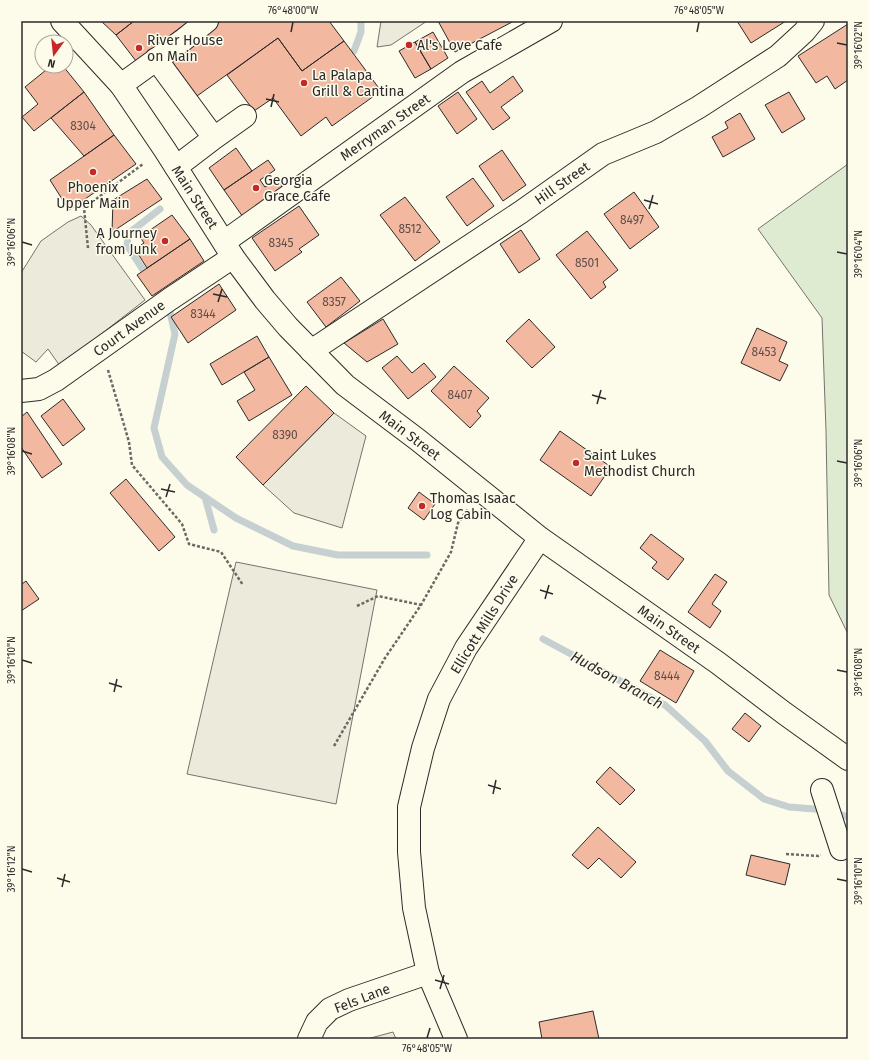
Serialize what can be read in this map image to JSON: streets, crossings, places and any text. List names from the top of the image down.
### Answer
{
  "streets": {
    "main road": [
      "Merryman Street",
      "Hill Street",
      "Main Street",
      "Court Avenue",
      "Ellicott Mills Drive",
      "Fels Lane"
    ]
  },
  "crossings": [
    ["Merryman Street", "Main Street"],
    ["Merryman Street", "Court Avenue"],
    ["Hill Street", "Main Street"],
    ["Main Street", "Court Avenue"],
    ["Main Street", "Ellicott Mills Drive"],
    ["Ellicott Mills Drive", "Fels Lane"]
  ],
  "water": ["Hudson Branch"],
  "places": [
    "Al's Love Cafe",
    "River House on Main",
    "La Palapa Grill & Cantina",
    "Phoenix Upper Main",
    "Georgia Grace Cafe",
    "A Journey from Junk",
    "Saint Lukes Methodist Church",
    "Thomas Isaac Log Cabin"
  ],
  "house_numbers": [
    "8304",
    "8497",
    "8512",
    "8345",
    "8501",
    "8357",
    "8344",
    "8453",
    "8407",
    "8390",
    "8444"
  ],
  "north": "bottom",
  "coordinates": [
    "76°48'00\"W",
    "76°48'05\"W",
    "39°16'02\"N",
    "39°16'06\"N",
    "39°16'04\"N",
    "39°16'08\"N",
    "39°16'10\"N",
    "39°16'12\"N"
  ]
}
